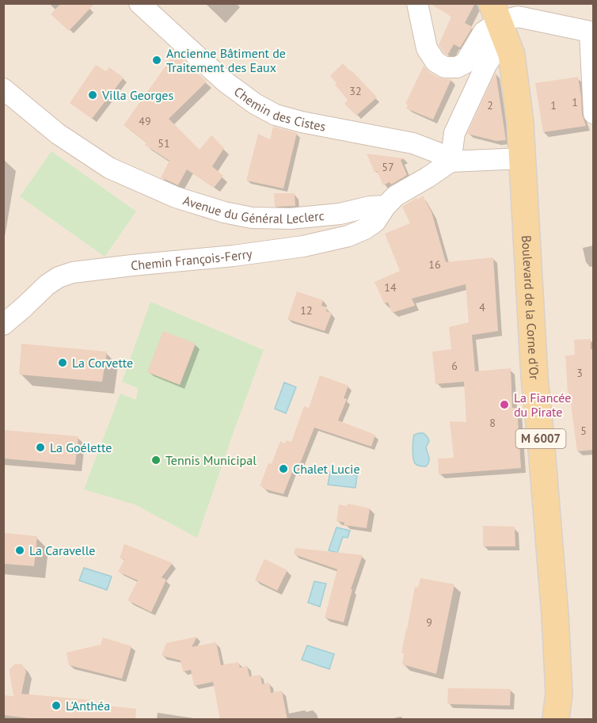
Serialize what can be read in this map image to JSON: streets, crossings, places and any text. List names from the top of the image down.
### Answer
{
  "streets": {
    "main road": ["Boulevard de la Corne d'Or", "M 6007"],
    "street": ["Chemin des Cistes", "Avenue du Général Leclerc", "Chemin François-Ferry"]
  },
  "crossings": [
    ["Avenue du Général Leclerc", "Chemin François-Ferry"]
  ],
  "places": [
    "Ancienne Bâtiment de Traitement des Eaux",
    "Villa Georges",
    "La Corvette",
    "La Fiancée du Pirate",
    "La Goélette",
    "Tennis Municipal",
    "Chalet Lucie",
    "La Caravelle",
    "L'Anthéa"
  ],
  "house_numbers": [
    "32",
    "1",
    "2",
    "1",
    "49",
    "51",
    "57",
    "16",
    "14",
    "4",
    "12",
    "6",
    "3",
    "8",
    "5",
    "9"
  ]
}
